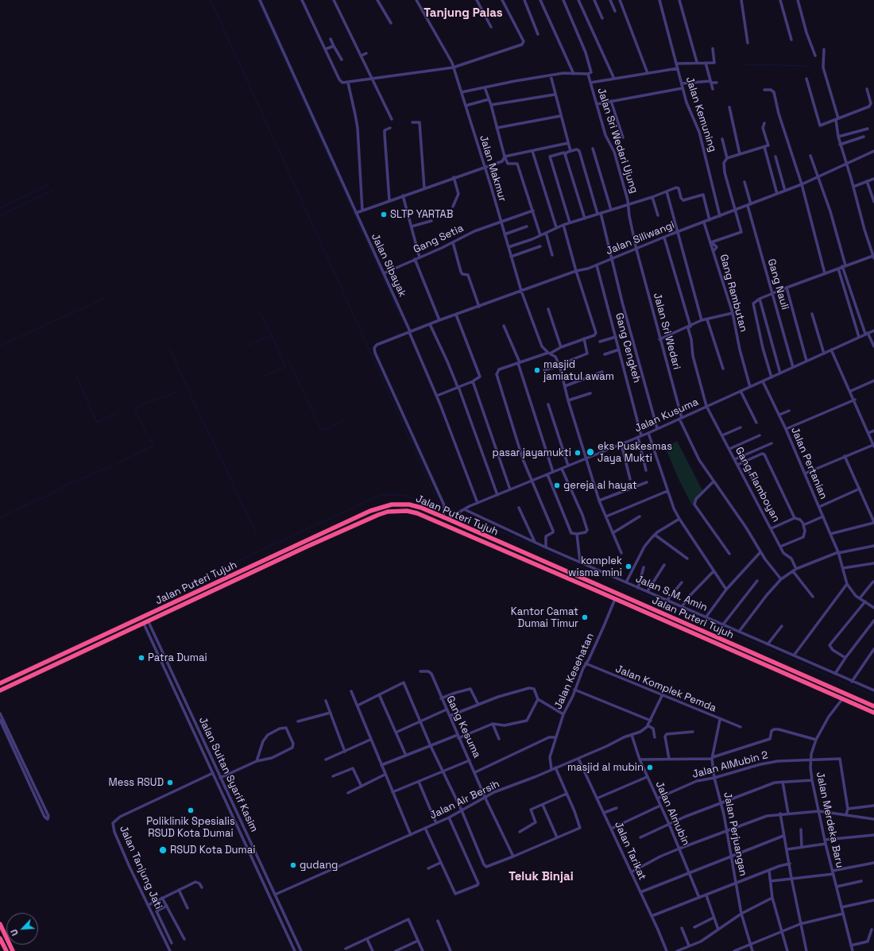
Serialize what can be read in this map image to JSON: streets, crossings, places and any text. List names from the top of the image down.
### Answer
{
  "streets": {
    "highway": ["Jalan Puteri Tujuh"],
    "street": [
      "Jalan Kemuning",
      "Jalan Sri Wedari Ujung",
      "Jalan Makmur",
      "Jalan Siliwangi",
      "Gang Setia",
      "Jalan Sibayak",
      "Gang Nauli",
      "Gang Rambutan",
      "Jalan Sri Wedari",
      "Gang Cengkeh",
      "Jalan Kusuma",
      "Jalan Pertanian",
      "Gang Flamboyan",
      "Jalan S.M. Amin",
      "Jalan Kesehatan",
      "Jalan Komplek Pemda",
      "Gang Kesuma",
      "Jalan AlMubin 2",
      "Jalan Sultan Syarif Kasim",
      "Jalan Air Bersih",
      "Jalan Almubin",
      "Jalan Merdeka Baru",
      "Jalan Perjuangan",
      "Jalan Tarikat",
      "Jalan Tanjung Jati"
    ]
  },
  "crossings": [
    ["Jalan Kemuning", "Jalan Siliwangi"],
    ["Jalan Sri Wedari Ujung", "Jalan Siliwangi"],
    ["Jalan Sri Wedari Ujung", "Jalan Sri Wedari"],
    ["Jalan Makmur", "Jalan Siliwangi"],
    ["Jalan Makmur", "Gang Setia"],
    ["Jalan Siliwangi", "Jalan Sibayak"],
    ["Jalan Siliwangi", "Gang Nauli"],
    ["Jalan Siliwangi", "Gang Rambutan"],
    ["Jalan Siliwangi", "Jalan Sri Wedari"],
    ["Jalan Siliwangi", "Gang Cengkeh"],
    ["Jalan Siliwangi", "Gang Flamboyan"],
    ["Gang Setia", "Jalan Sibayak"],
    ["Jalan Sibayak", "Jalan Kusuma"],
    ["Gang Nauli", "Jalan Kusuma"],
    ["Gang Rambutan", "Jalan Kusuma"],
    ["Jalan Sri Wedari", "Jalan Kusuma"],
    ["Gang Cengkeh", "Jalan Kusuma"],
    ["Jalan Kusuma", "Jalan Pertanian"],
    ["Jalan Kusuma", "Gang Flamboyan"],
    ["Jalan Kusuma", "Jalan Puteri Tujuh"],
    ["Jalan Kusuma", "Jalan S.M. Amin"],
    ["Jalan Puteri Tujuh", "Jalan Kesehatan"],
    ["Jalan Puteri Tujuh", "Jalan Sultan Syarif Kasim"],
    ["Jalan Puteri Tujuh", "Jalan Merdeka Baru"],
    ["Jalan Kesehatan", "Jalan Komplek Pemda"],
    ["Jalan Kesehatan", "Jalan Air Bersih"],
    ["Jalan Komplek Pemda", "Jalan Air Bersih"],
    ["Jalan Komplek Pemda", "Jalan Perjuangan"],
    ["Gang Kesuma", "Jalan Air Bersih"],
    ["Jalan AlMubin 2", "Jalan Almubin"],
    ["Jalan AlMubin 2", "Jalan Merdeka Baru"],
    ["Jalan AlMubin 2", "Jalan Perjuangan"],
    ["Jalan Sultan Syarif Kasim", "Jalan Air Bersih"],
    ["Jalan Sultan Syarif Kasim", "Jalan Tanjung Jati"],
    ["Jalan Air Bersih", "Jalan Almubin"],
    ["Jalan Air Bersih", "Jalan Tarikat"]
  ],
  "districts": ["Tanjung Palas", "Teluk Binjai"],
  "places": [
    "SLTP YARTAB",
    "masjid jamiatul awam",
    "eks Puskesmas Jaya Mukti",
    "pasar jayamukti",
    "gereja al hayat",
    "komplek wisma mini",
    "Kantor Camat Dumai Timur",
    "Patra Dumai",
    "masjid al mubin",
    "Mess RSUD",
    "Poliklinik Spesialis RSUD Kota Dumai",
    "RSUD Kota Dumai",
    "gudang"
  ],
  "north": "bottom left"
}
